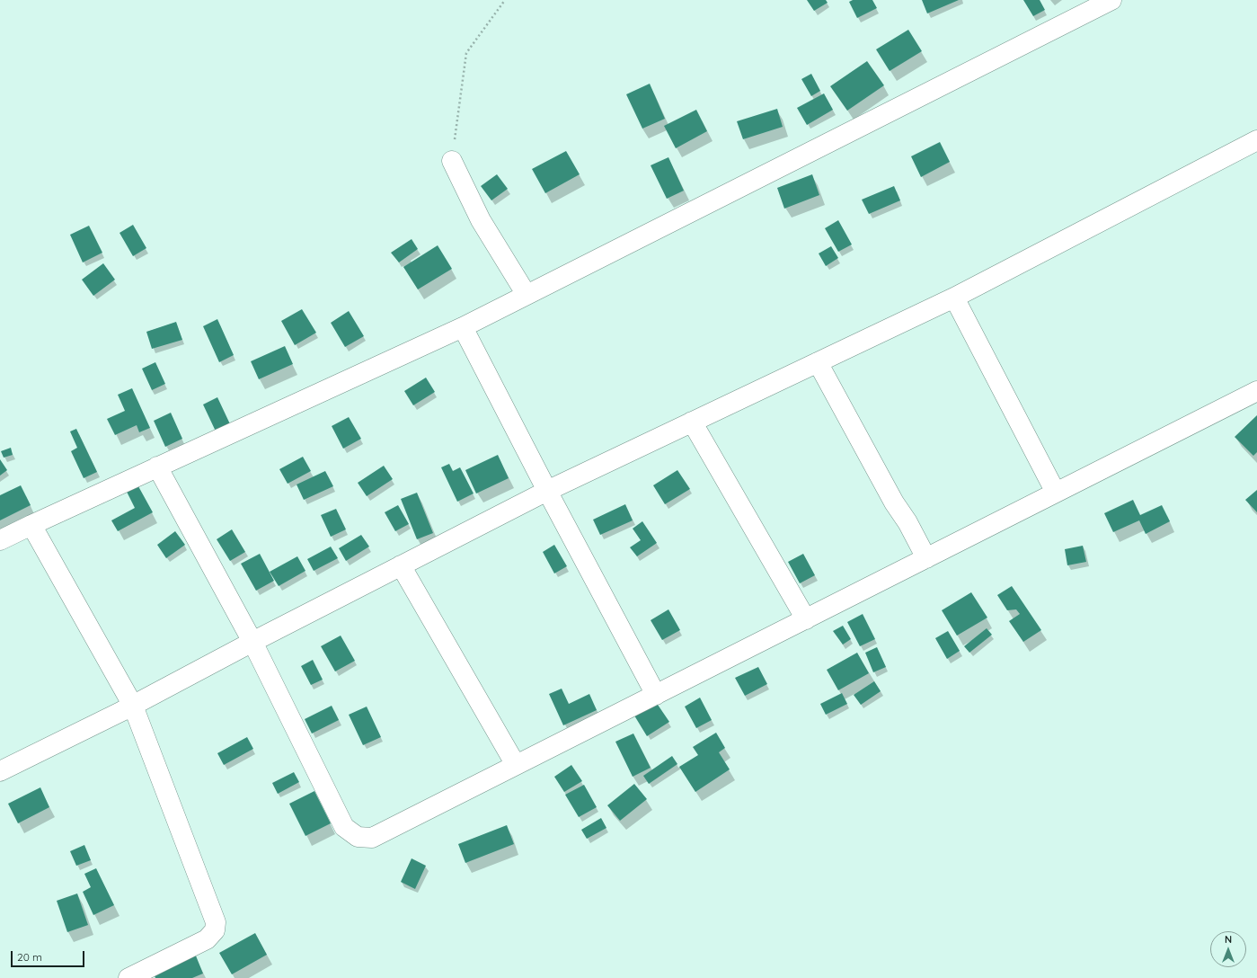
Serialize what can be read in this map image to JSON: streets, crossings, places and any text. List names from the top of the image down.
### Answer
{
  "scale_bar": "20 m",
  "north": "top"
}
